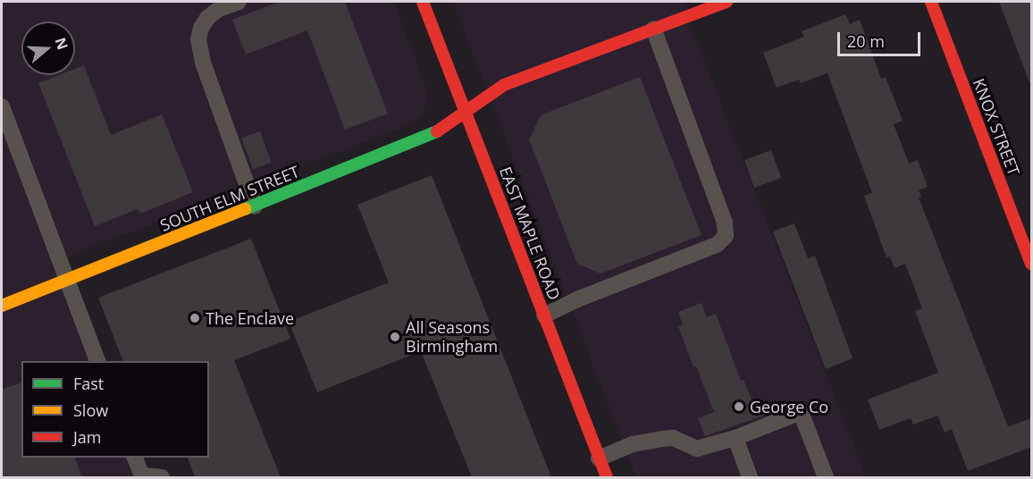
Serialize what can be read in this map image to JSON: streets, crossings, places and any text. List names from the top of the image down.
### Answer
{
  "streets": {
    "street": ["KNOX STREET", "SOUTH ELM STREET", "EAST MAPLE ROAD"]
  },
  "crossings": [
    ["SOUTH ELM STREET", "EAST MAPLE ROAD"]
  ],
  "places": ["The Enclave", "All Seasons Birmingham", "George Co"],
  "legend": ["Fast", "Slow", "Jam"],
  "scale_bar": "20 m",
  "north": "right"
}
